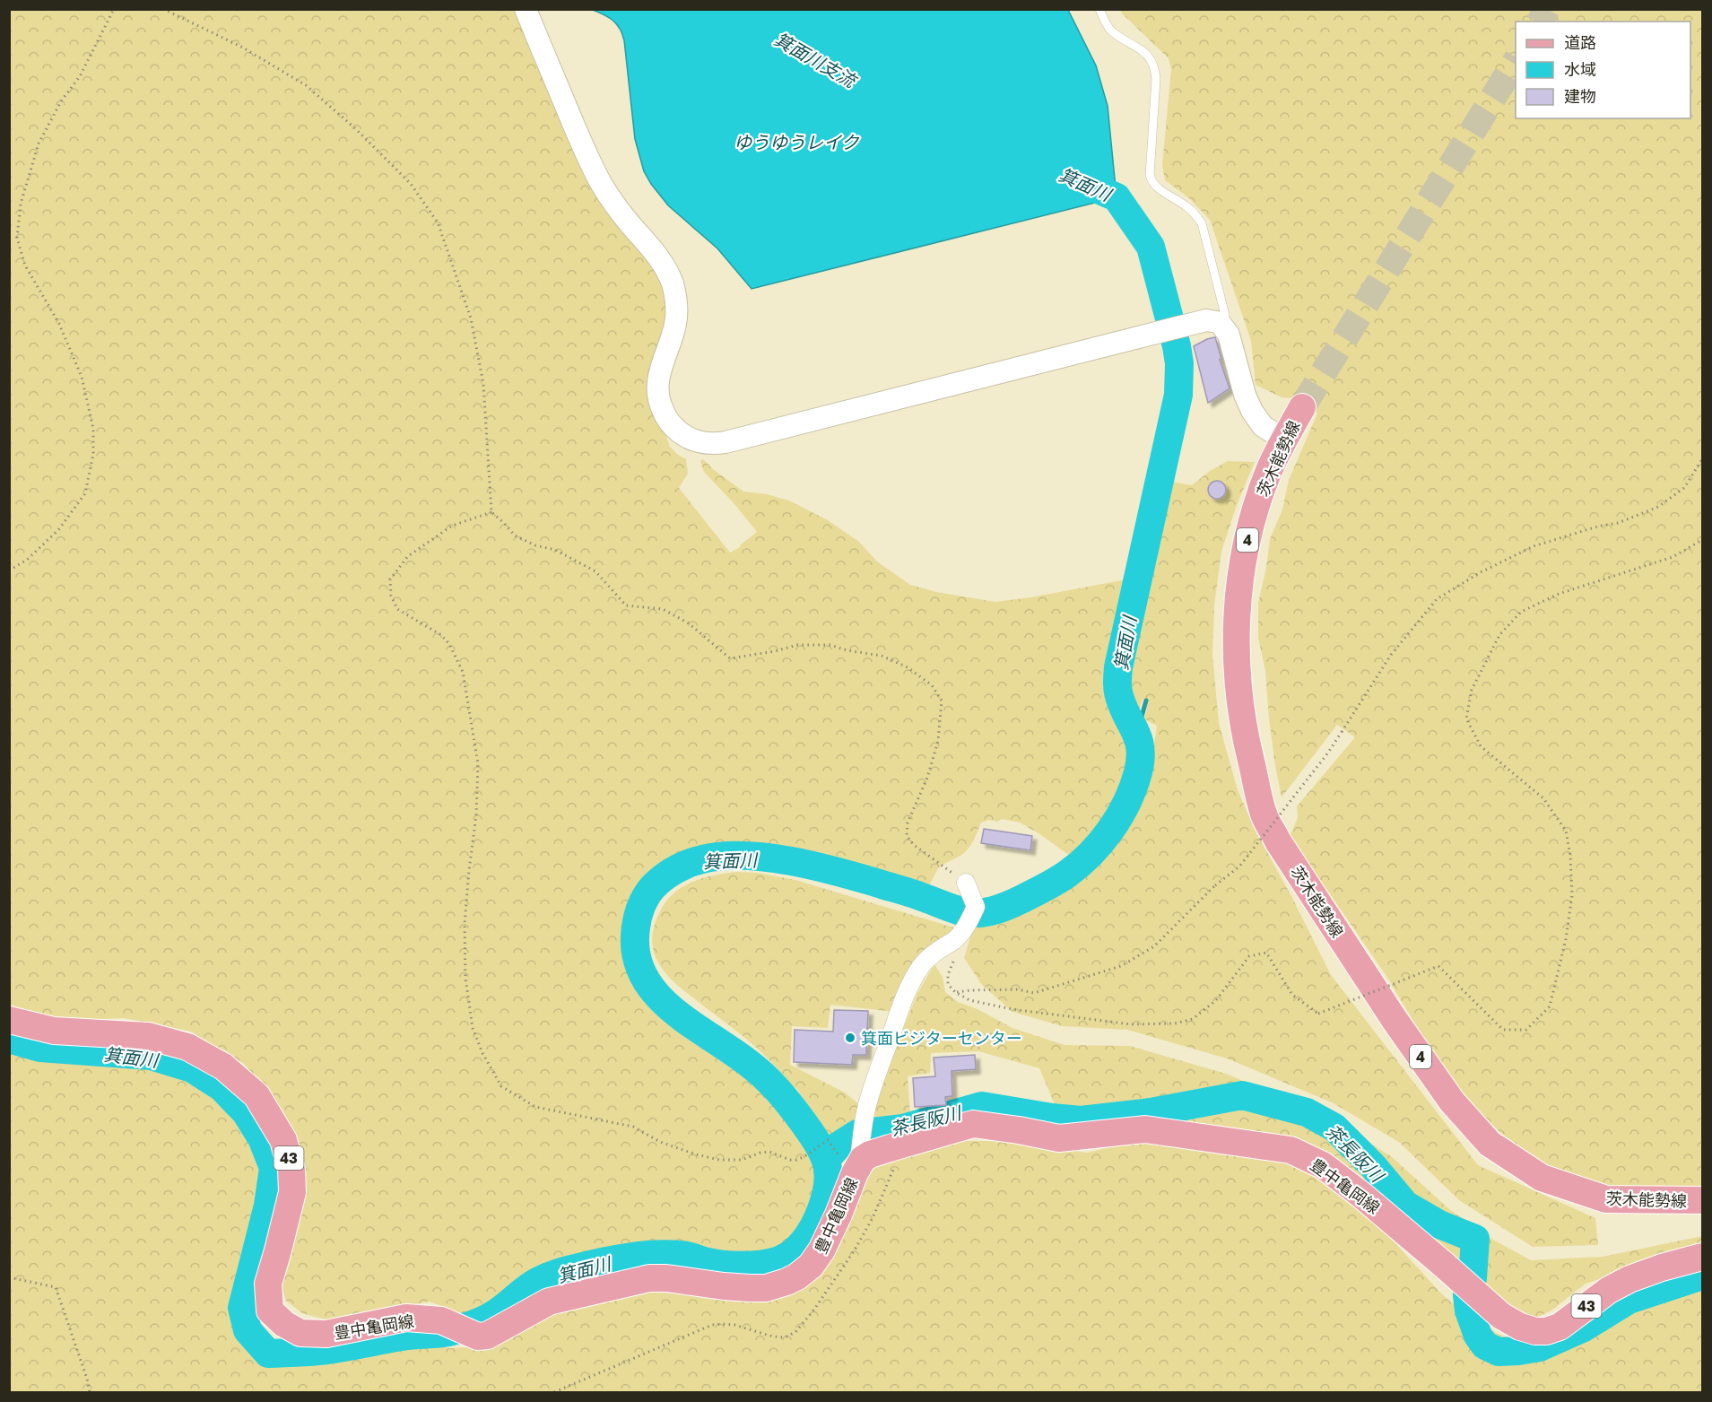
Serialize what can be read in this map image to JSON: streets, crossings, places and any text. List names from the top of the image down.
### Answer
{
  "streets": {
    "main road": [
      "茨木能勢線",
      "4",
      "43",
      "豊中亀岡線"
    ]
  },
  "water": [
    "箕面川支流",
    "ゆうゆうレイク",
    "箕面川",
    "茶長阪川"
  ],
  "places": ["箕面ビジターセンター"],
  "legend": ["道路", "水域", "建物"]
}
